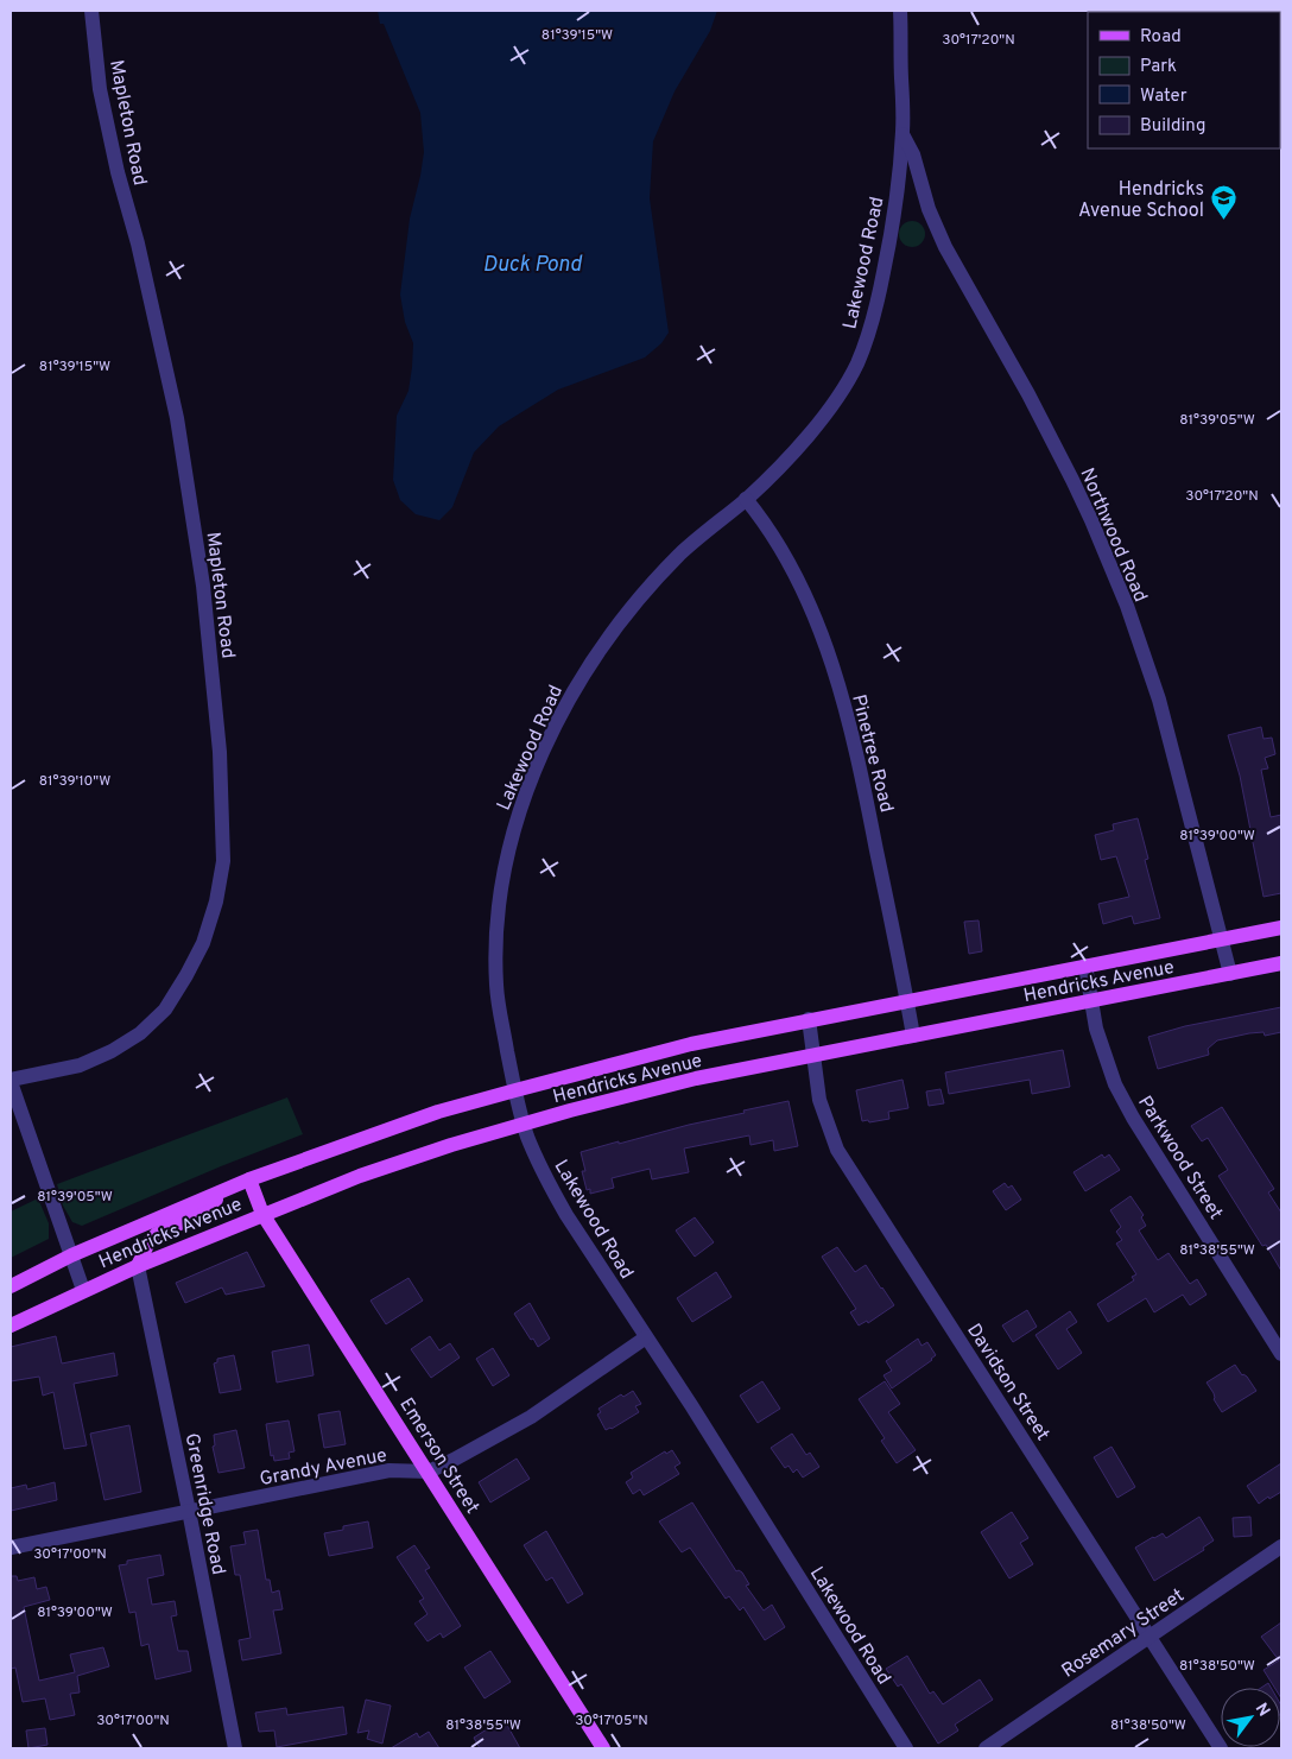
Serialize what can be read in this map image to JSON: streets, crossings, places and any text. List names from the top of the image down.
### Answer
{
  "streets": {
    "main road": ["Hendricks Avenue", "Emerson Street"],
    "street": [
      "Mapleton Road",
      "Lakewood Road",
      "Northwood Road",
      "Pinetree Road",
      "Parkwood Street",
      "Davidson Street",
      "Grandy Avenue",
      "Greenridge Road",
      "Rosemary Street"
    ]
  },
  "crossings": [
    ["Lakewood Road", "Northwood Road"],
    ["Lakewood Road", "Pinetree Road"],
    ["Lakewood Road", "Hendricks Avenue"],
    ["Lakewood Road", "Grandy Avenue"],
    ["Northwood Road", "Hendricks Avenue"],
    ["Pinetree Road", "Hendricks Avenue"],
    ["Hendricks Avenue", "Parkwood Street"],
    ["Hendricks Avenue", "Davidson Street"],
    ["Hendricks Avenue", "Emerson Street"],
    ["Hendricks Avenue", "Greenridge Road"],
    ["Davidson Street", "Rosemary Street"],
    ["Emerson Street", "Grandy Avenue"],
    ["Grandy Avenue", "Greenridge Road"]
  ],
  "water": ["Duck Pond"],
  "places": {
    "school or university": ["Hendricks Avenue School"]
  },
  "legend": [
    "Road",
    "Park",
    "Water",
    "Building"
  ],
  "north": "top right",
  "coordinates": [
    "81°39'15\"W",
    "30°17'20\"N",
    "81°39'05\"W",
    "81°39'10\"W",
    "81°39'00\"W",
    "81°38'55\"W",
    "30°17'00\"N",
    "81°38'50\"W",
    "30°17'05\"N"
  ]
}
